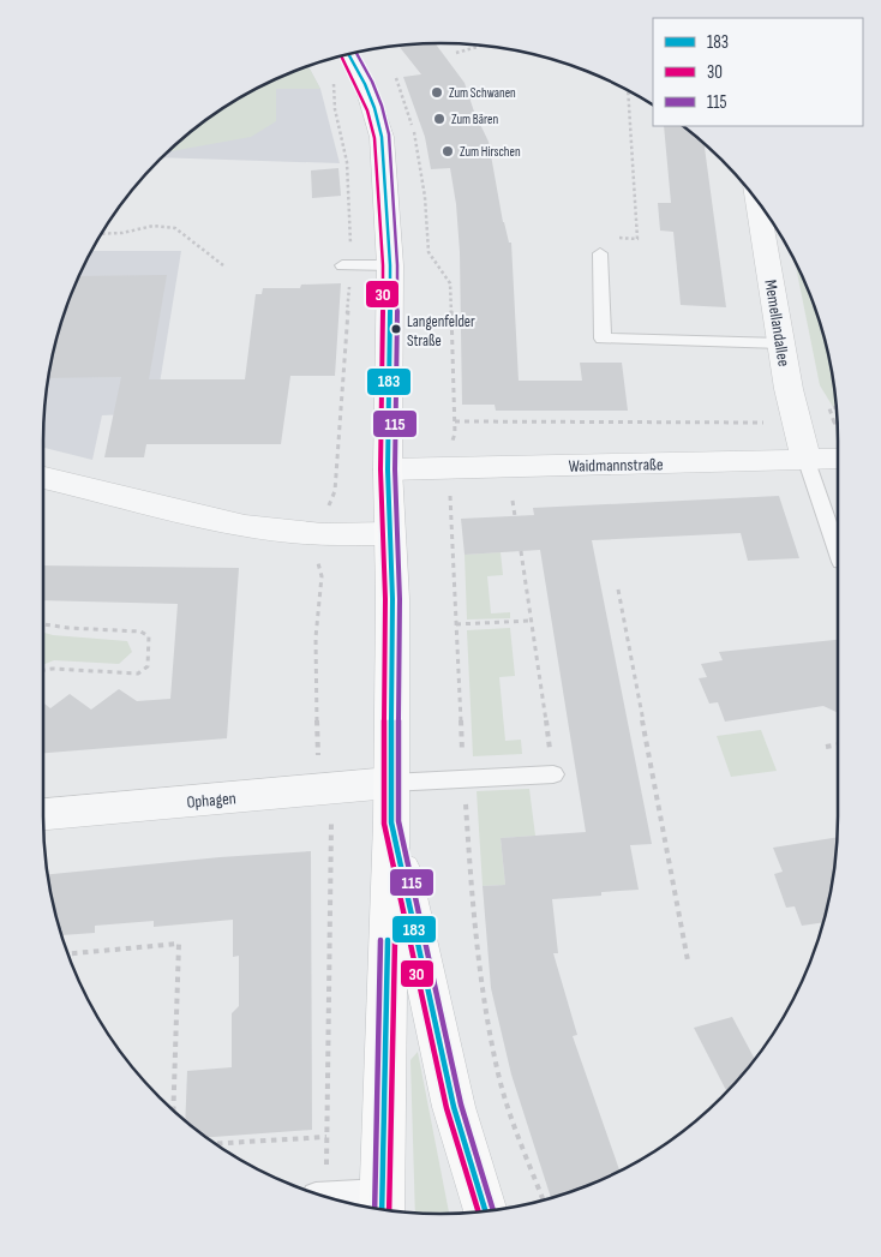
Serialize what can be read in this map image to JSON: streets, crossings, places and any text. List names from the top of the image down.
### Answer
{
  "streets": {
    "street": ["Memellandallee", "Waidmannstraße", "Ophagen"]
  },
  "crossings": [
    ["Memellandallee", "Waidmannstraße"]
  ],
  "places": [
    "Zum Schwanen",
    "Zum Bären",
    "Zum Hirschen",
    "Langenfelder Straße"
  ],
  "lines": ["transit line 115", "transit line 183", "transit line 30"],
  "legend": ["183", "30", "115"]
}
